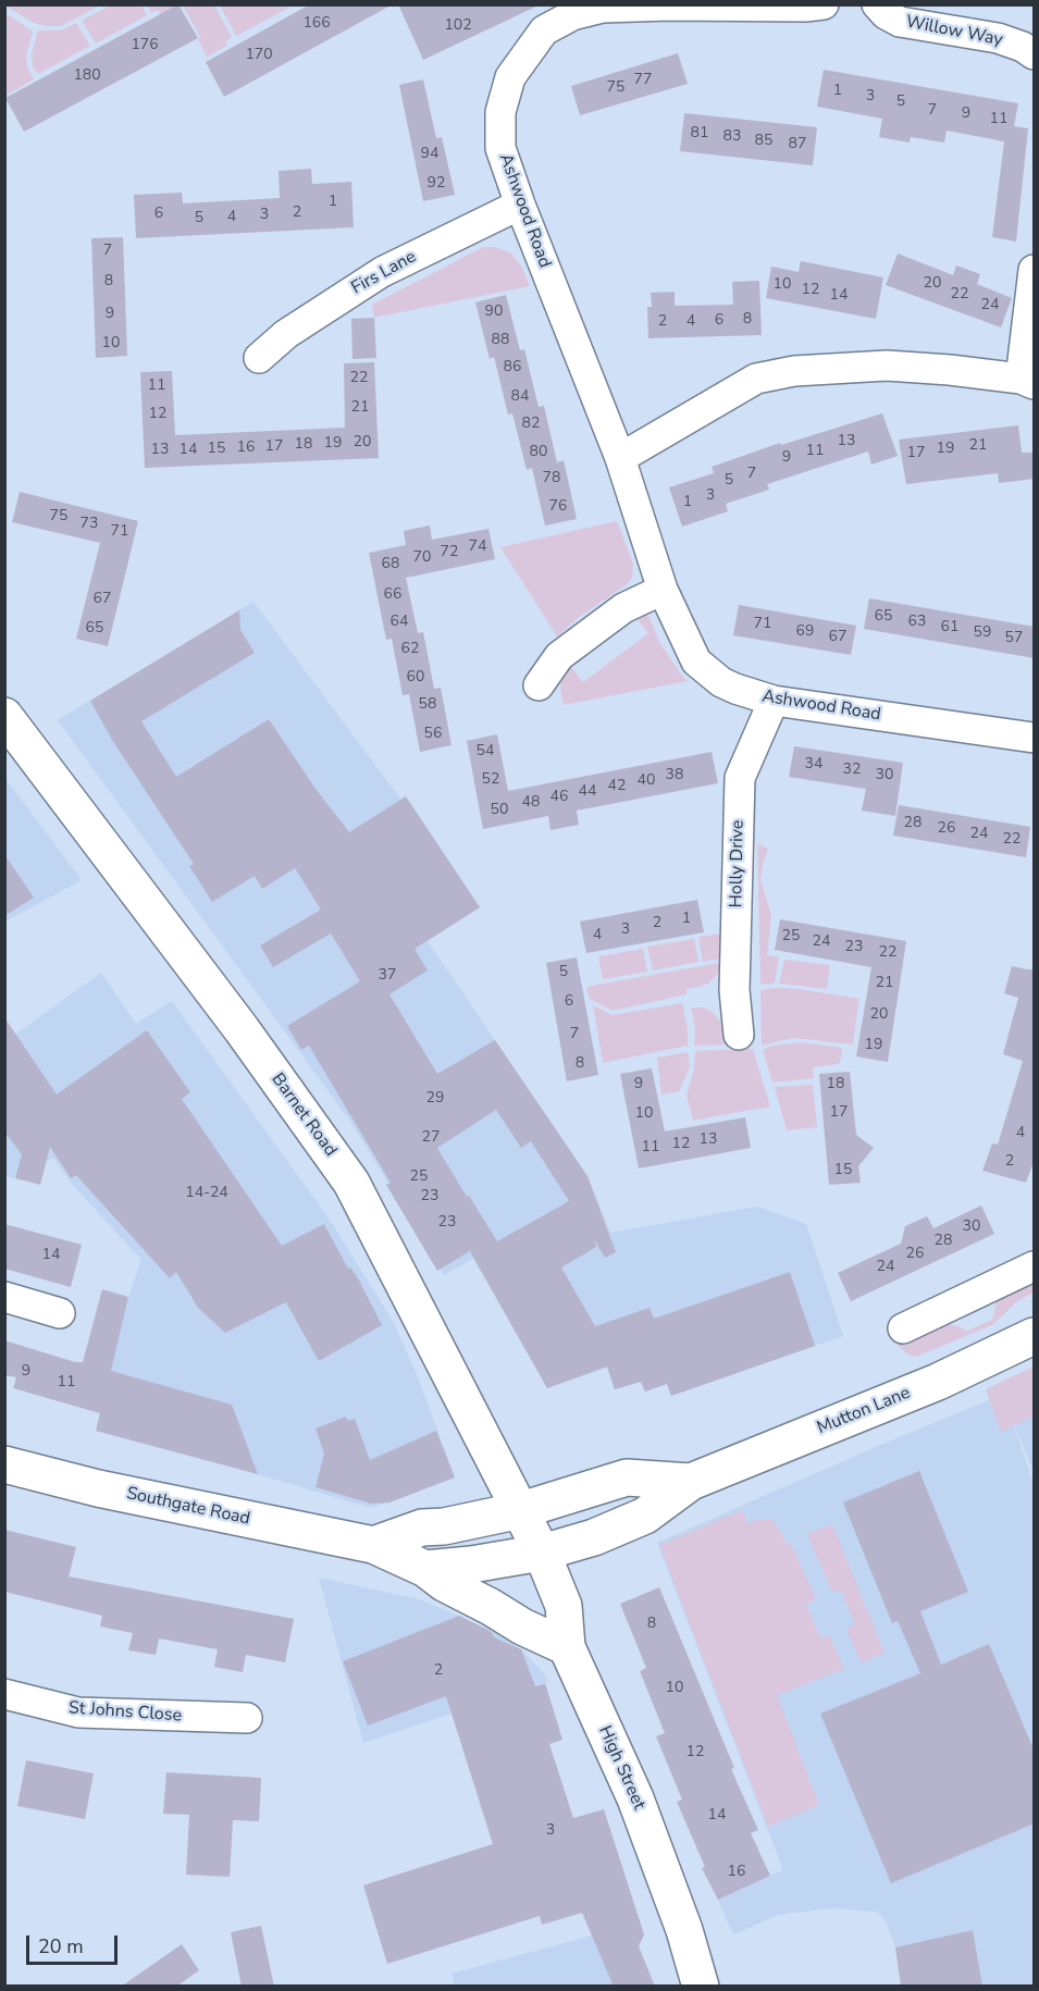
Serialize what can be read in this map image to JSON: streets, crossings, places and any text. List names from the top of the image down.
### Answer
{
  "streets": {
    "main road": [
      "Barnet Road",
      "Mutton Lane",
      "Southgate Road",
      "High Street"
    ],
    "street": [
      "Willow Way",
      "Ashwood Road",
      "Firs Lane",
      "Holly Drive",
      "St Johns Close"
    ]
  },
  "crossings": [
    ["Ashwood Road", "Firs Lane"],
    ["Ashwood Road", "Holly Drive"],
    ["Barnet Road", "Mutton Lane"],
    ["Barnet Road", "High Street"],
    ["Mutton Lane", "High Street"],
    ["Southgate Road", "High Street"]
  ],
  "house_numbers": [
    "166",
    "102",
    "176",
    "170",
    "180",
    "77",
    "75",
    "1",
    "3",
    "5",
    "7",
    "9",
    "11",
    "81",
    "83",
    "85",
    "87",
    "94",
    "92",
    "1",
    "2",
    "6",
    "3",
    "4",
    "5",
    "7",
    "8",
    "20",
    "10",
    "12",
    "22",
    "14",
    "24",
    "90",
    "9",
    "8",
    "6",
    "2",
    "4",
    "88",
    "10",
    "86",
    "22",
    "11",
    "84",
    "21",
    "12",
    "82",
    "13",
    "20",
    "19",
    "18",
    "21",
    "17",
    "16",
    "15",
    "19",
    "13",
    "14",
    "11",
    "80",
    "17",
    "9",
    "7",
    "78",
    "5",
    "3",
    "1",
    "76",
    "75",
    "73",
    "71",
    "74",
    "72",
    "70",
    "68",
    "66",
    "67",
    "65",
    "64",
    "63",
    "71",
    "61",
    "65",
    "69",
    "59",
    "67",
    "57",
    "62",
    "60",
    "58",
    "56",
    "54",
    "34",
    "32",
    "38",
    "30",
    "52",
    "40",
    "42",
    "44",
    "46",
    "48",
    "50",
    "28",
    "26",
    "24",
    "22",
    "1",
    "2",
    "3",
    "4",
    "25",
    "24",
    "23",
    "22",
    "5",
    "37",
    "21",
    "6",
    "20",
    "7",
    "19",
    "8",
    "9",
    "18",
    "29",
    "17",
    "10",
    "4",
    "27",
    "13",
    "12",
    "11",
    "2",
    "15",
    "25",
    "14-24",
    "23",
    "23",
    "30",
    "28",
    "26",
    "14",
    "24",
    "9",
    "11",
    "8",
    "2",
    "10",
    "12",
    "14",
    "3",
    "16"
  ],
  "scale_bar": "20 m"
}
